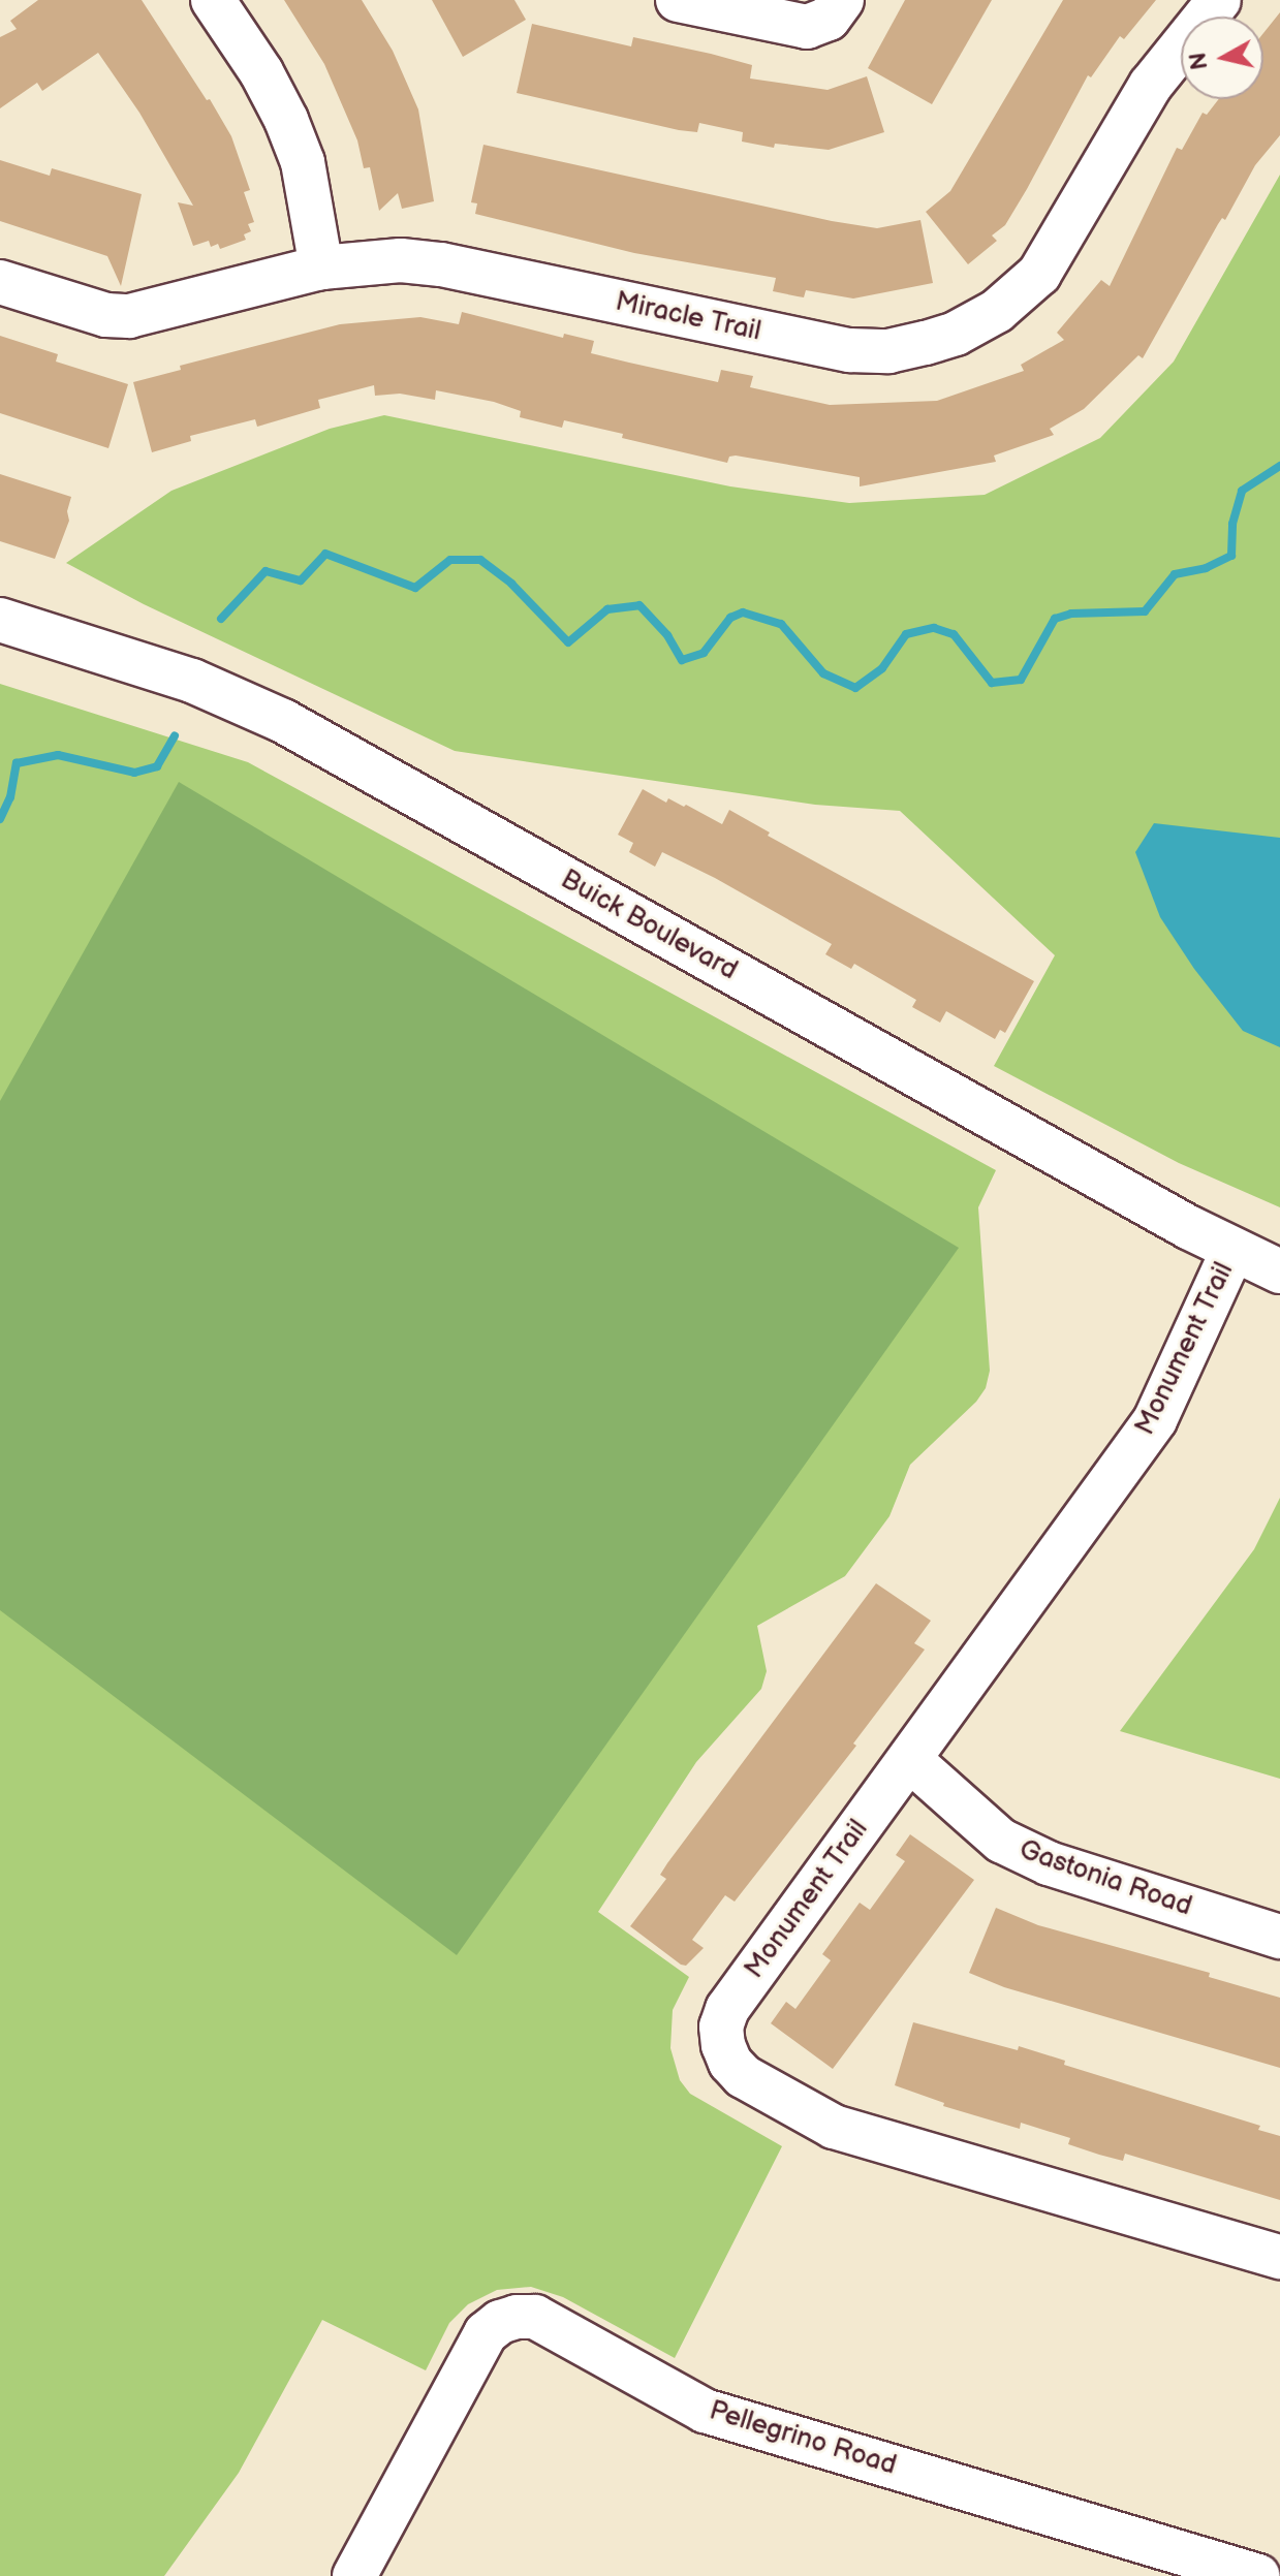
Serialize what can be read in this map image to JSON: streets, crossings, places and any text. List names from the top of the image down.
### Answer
{
  "streets": {
    "street": [
      "Miracle Trail",
      "Buick Boulevard",
      "Monument Trail",
      "Gastonia Road",
      "Pellegrino Road"
    ]
  },
  "crossings": [
    ["Buick Boulevard", "Monument Trail"],
    ["Monument Trail", "Gastonia Road"]
  ],
  "north": "left"
}
